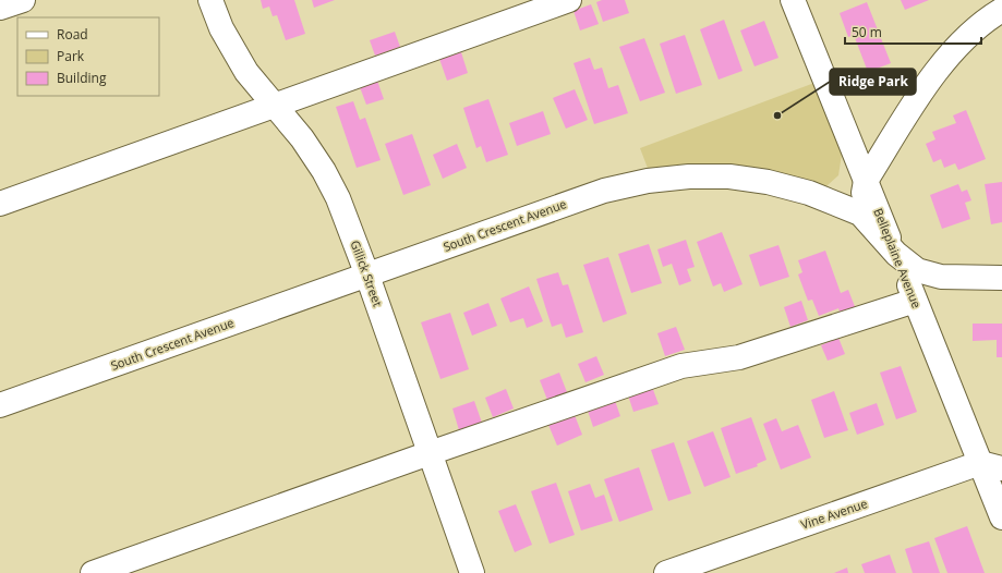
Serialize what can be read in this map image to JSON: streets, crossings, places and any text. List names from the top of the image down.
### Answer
{
  "streets": {
    "street": [
      "South Crescent Avenue",
      "Belleplaine Avenue",
      "Gillick Street",
      "Vine Avenue"
    ]
  },
  "crossings": [
    ["South Crescent Avenue", "Belleplaine Avenue"],
    ["South Crescent Avenue", "Gillick Street"],
    ["Belleplaine Avenue", "Vine Avenue"]
  ],
  "places": ["Ridge Park"],
  "legend": ["Road", "Park", "Building"],
  "scale_bar": "50 m"
}
